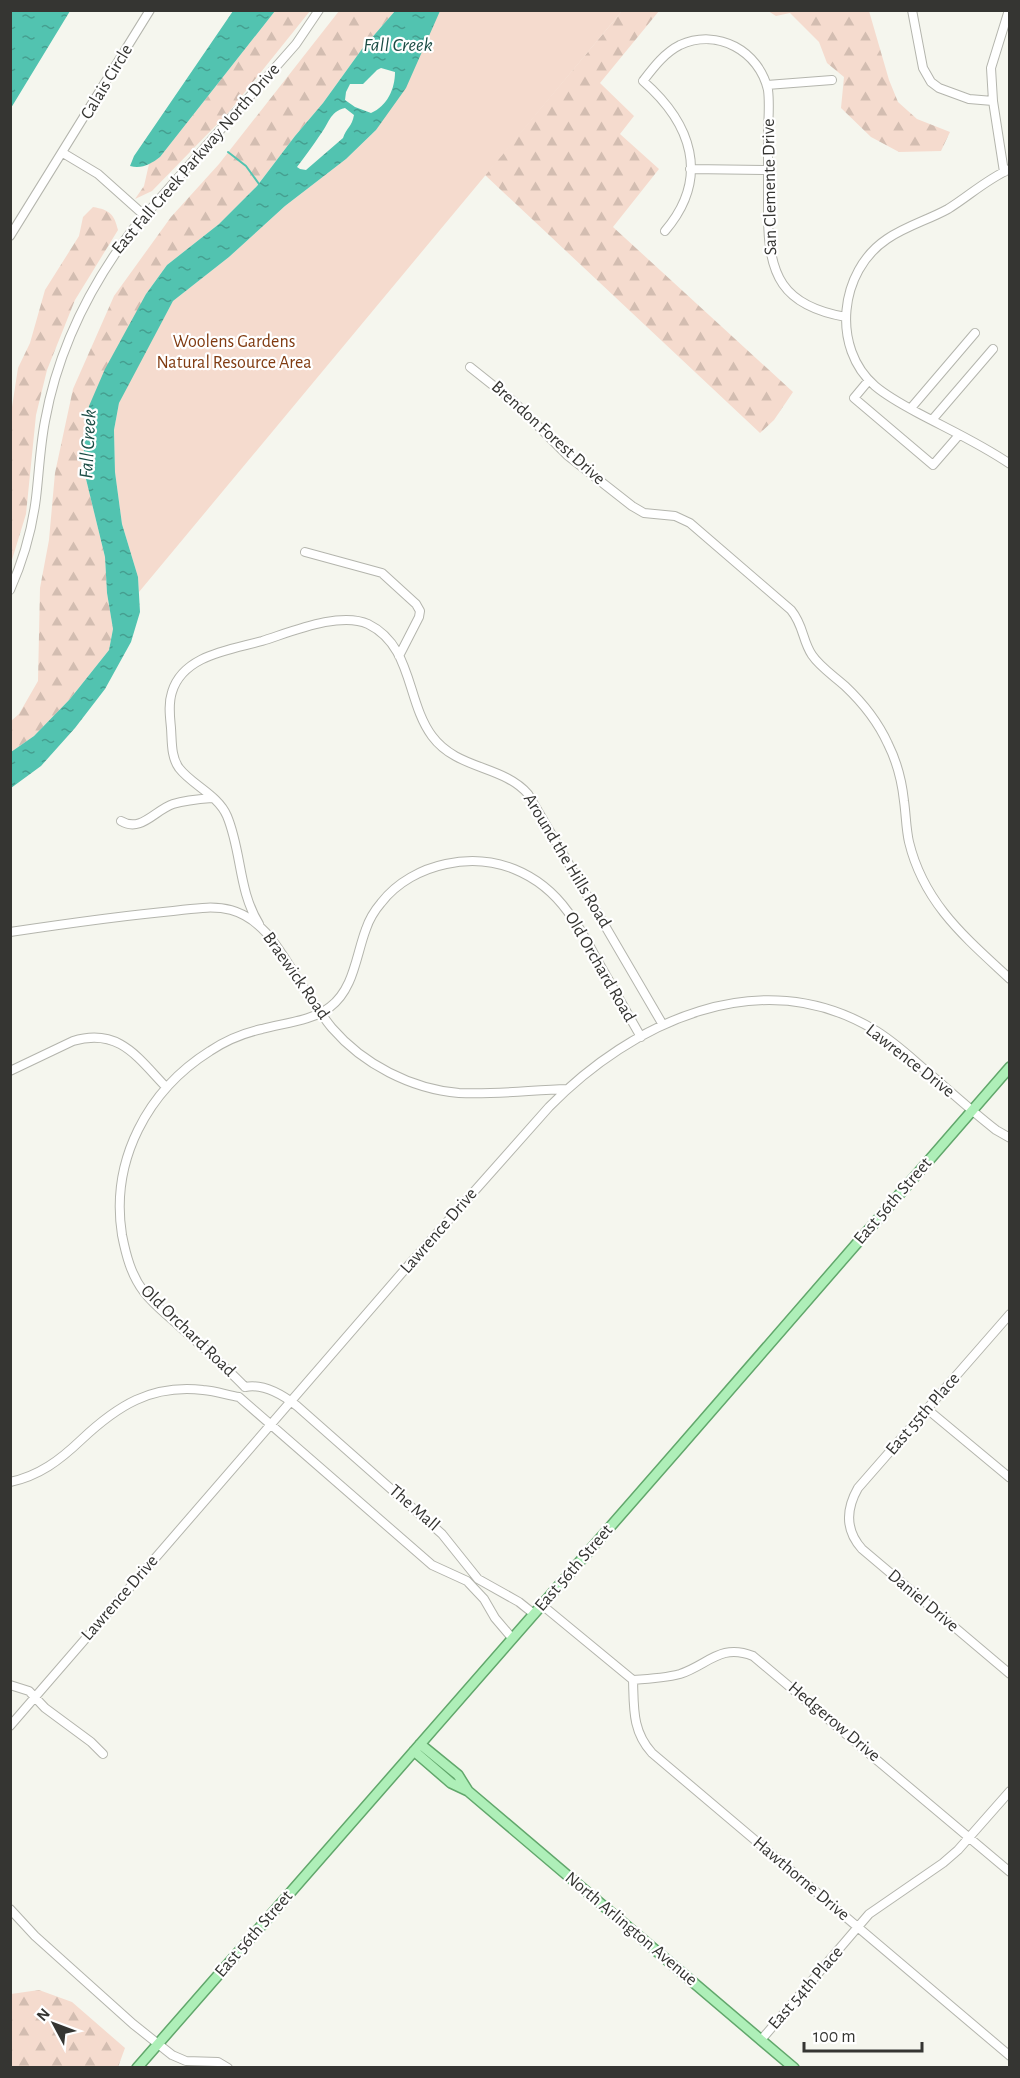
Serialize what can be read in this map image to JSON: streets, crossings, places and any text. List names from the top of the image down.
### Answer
{
  "streets": {
    "main road": ["East 56th Street", "North Arlington Avenue"],
    "street": [
      "Calais Circle",
      "East Fall Creek Parkway North Drive",
      "San Clemente Drive",
      "Brendon Forest Drive",
      "Around the Hills Road",
      "Old Orchard Road",
      "Braewick Road",
      "Lawrence Drive",
      "East 55th Place",
      "The Mall",
      "Daniel Drive",
      "Hedgerow Drive",
      "Hawthorne Drive",
      "East 54th Place"
    ]
  },
  "crossings": [
    ["Around the Hills Road", "Braewick Road"],
    ["Around the Hills Road", "Lawrence Drive"],
    ["Old Orchard Road", "Braewick Road"],
    ["Old Orchard Road", "Lawrence Drive"],
    ["Old Orchard Road", "The Mall"],
    ["Braewick Road", "Lawrence Drive"],
    ["Lawrence Drive", "East 56th Street"],
    ["Lawrence Drive", "The Mall"],
    ["East 56th Street", "The Mall"],
    ["East 56th Street", "North Arlington Avenue"],
    ["East 55th Place", "Daniel Drive"],
    ["Hedgerow Drive", "Hawthorne Drive"],
    ["Hedgerow Drive", "East 54th Place"],
    ["Hawthorne Drive", "East 54th Place"],
    ["North Arlington Avenue", "East 54th Place"]
  ],
  "water": ["Fall Creek"],
  "parks": ["Woolens Gardens Natural Resource Area"],
  "scale_bar": "100 m",
  "north": "top left"
}
